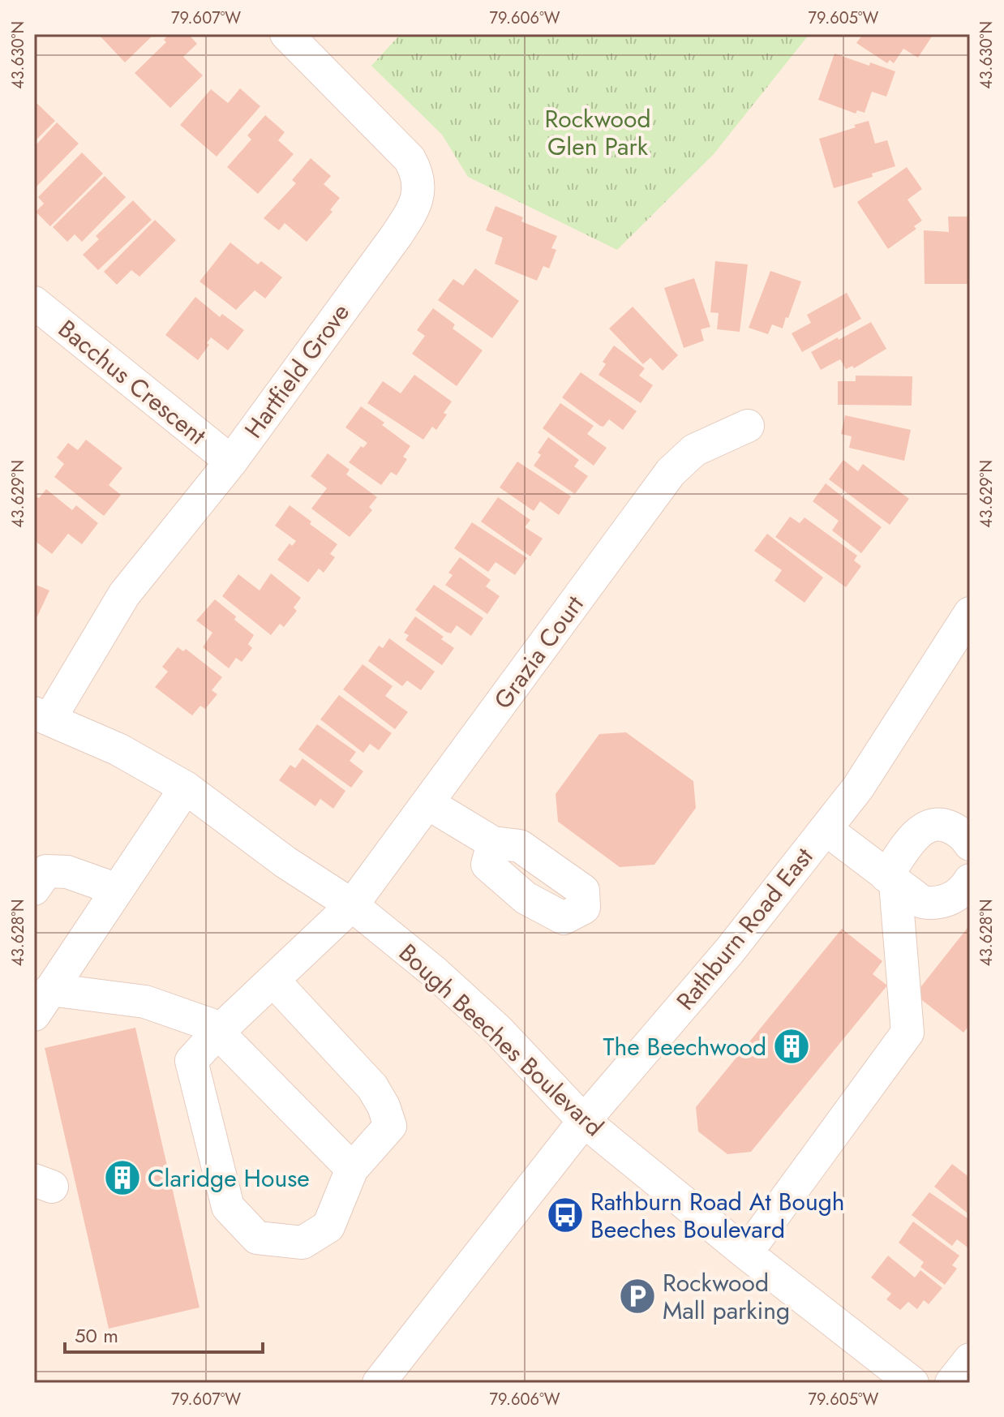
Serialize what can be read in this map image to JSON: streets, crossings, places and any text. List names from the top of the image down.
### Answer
{
  "streets": {
    "street": [
      "Hartfield Grove",
      "Bacchus Crescent",
      "Grazia Court",
      "Rathburn Road East",
      "Bough Beeches Boulevard"
    ]
  },
  "crossings": [
    ["Hartfield Grove", "Bacchus Crescent"],
    ["Hartfield Grove", "Bough Beeches Boulevard"],
    ["Grazia Court", "Bough Beeches Boulevard"],
    ["Rathburn Road East", "Bough Beeches Boulevard"]
  ],
  "parks": ["Rockwood Glen Park"],
  "places": {
    "building": ["The Beechwood", "Claridge House"],
    "bus stop": ["Rathburn Road At Bough Beeches Boulevard"],
    "parking": ["Rockwood Mall parking"]
  },
  "scale_bar": "50 m",
  "coordinates": [
    "79.607°W",
    "79.606°W",
    "79.605°W",
    "43.630°N",
    "43.629°N",
    "43.628°N"
  ]
}
